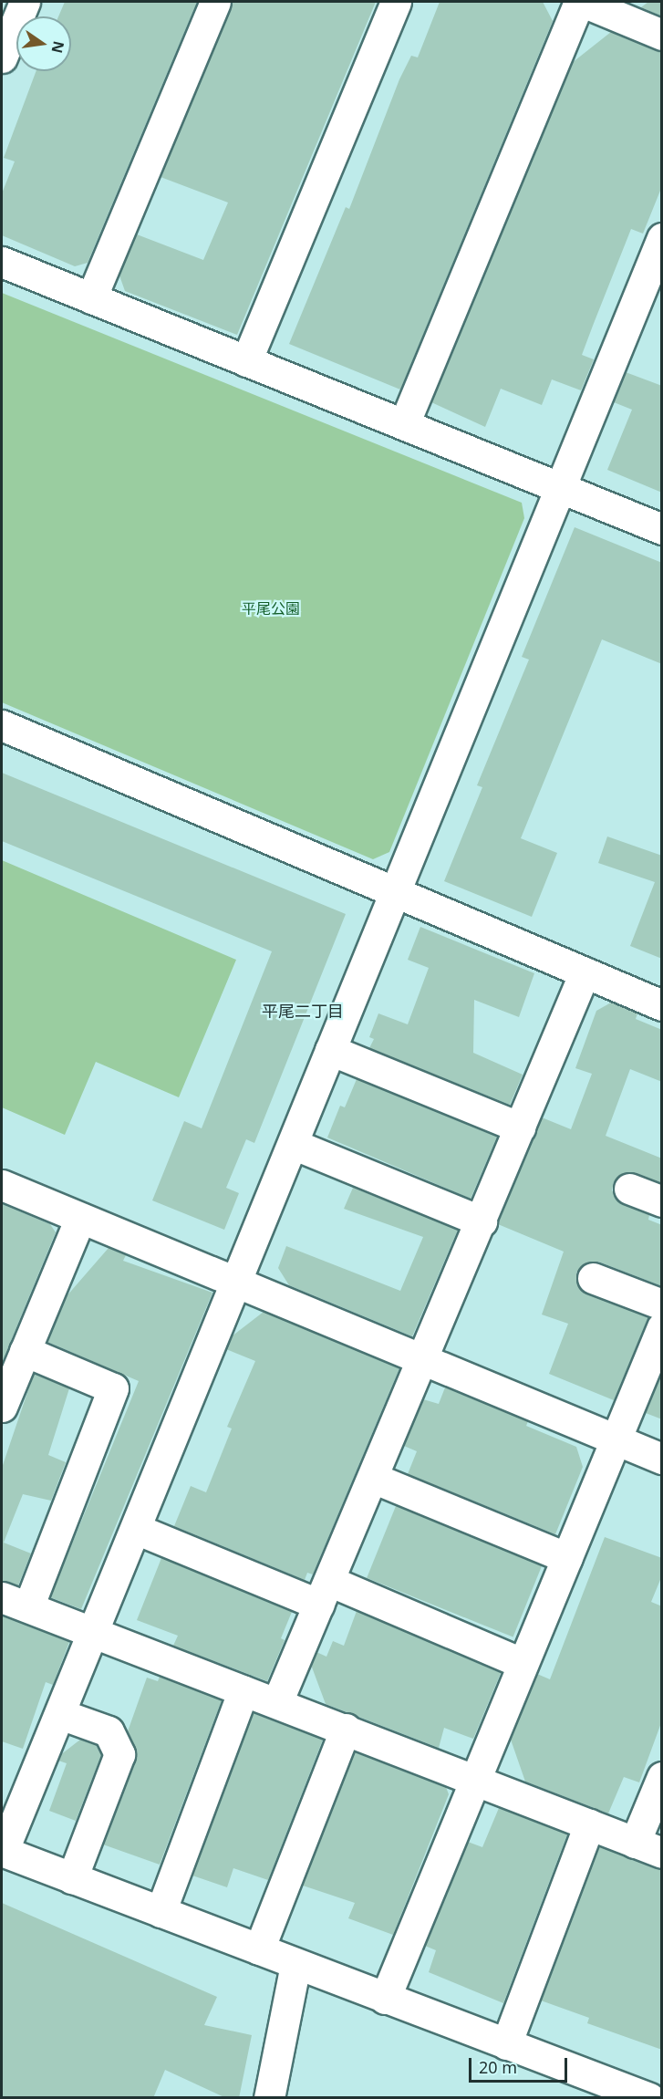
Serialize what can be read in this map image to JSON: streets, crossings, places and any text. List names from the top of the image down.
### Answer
{
  "districts": ["平尾二丁目"],
  "parks": ["平尾公園"],
  "scale_bar": "20 m",
  "north": "right"
}
